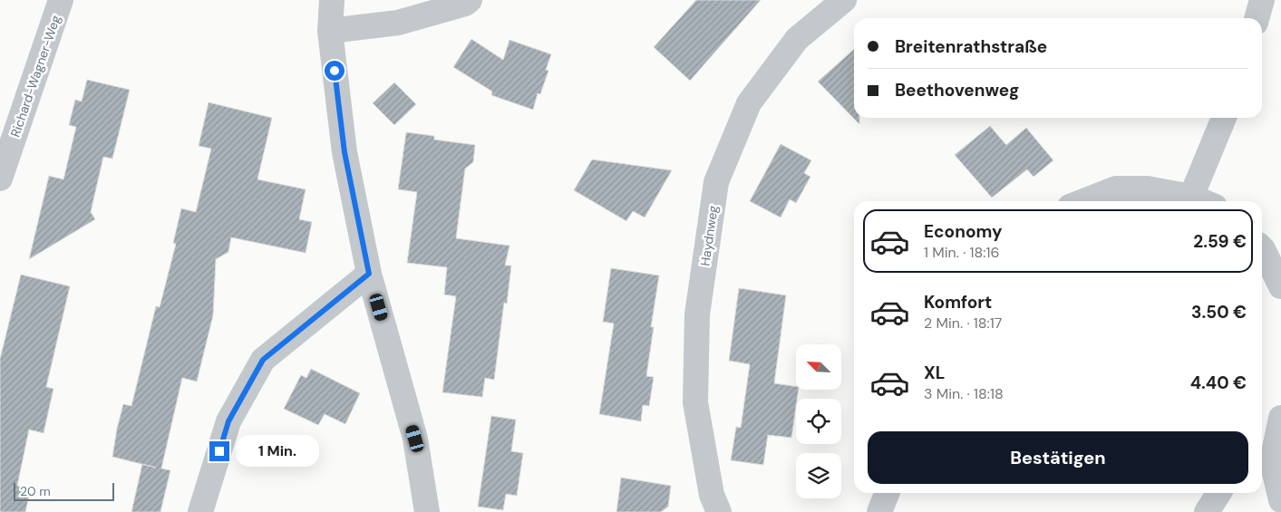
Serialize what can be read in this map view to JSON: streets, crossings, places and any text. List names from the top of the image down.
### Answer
{
  "streets": {
    "street": ["Richard-Wagner-Weg", "Haydnweg"]
  },
  "scale_bar": "20 m",
  "north": "top left",
  "page": {
    "banner": ["Breitenrathstraße", "Beethovenweg"],
    "list": [
      {
        "name": "Economy",
        "note": "1 Min. · 18:16",
        "value": "2.59 €"
      },
      {
        "name": "Komfort",
        "note": "2 Min. · 18:17",
        "value": "3.50 €"
      },
      {
        "name": "XL",
        "note": "3 Min. · 18:18",
        "value": "4.40 €"
      }
    ],
    "buttons": "Bestätigen",
    "bubble": "1 Min.",
    "scale": "20 m"
  }
}
